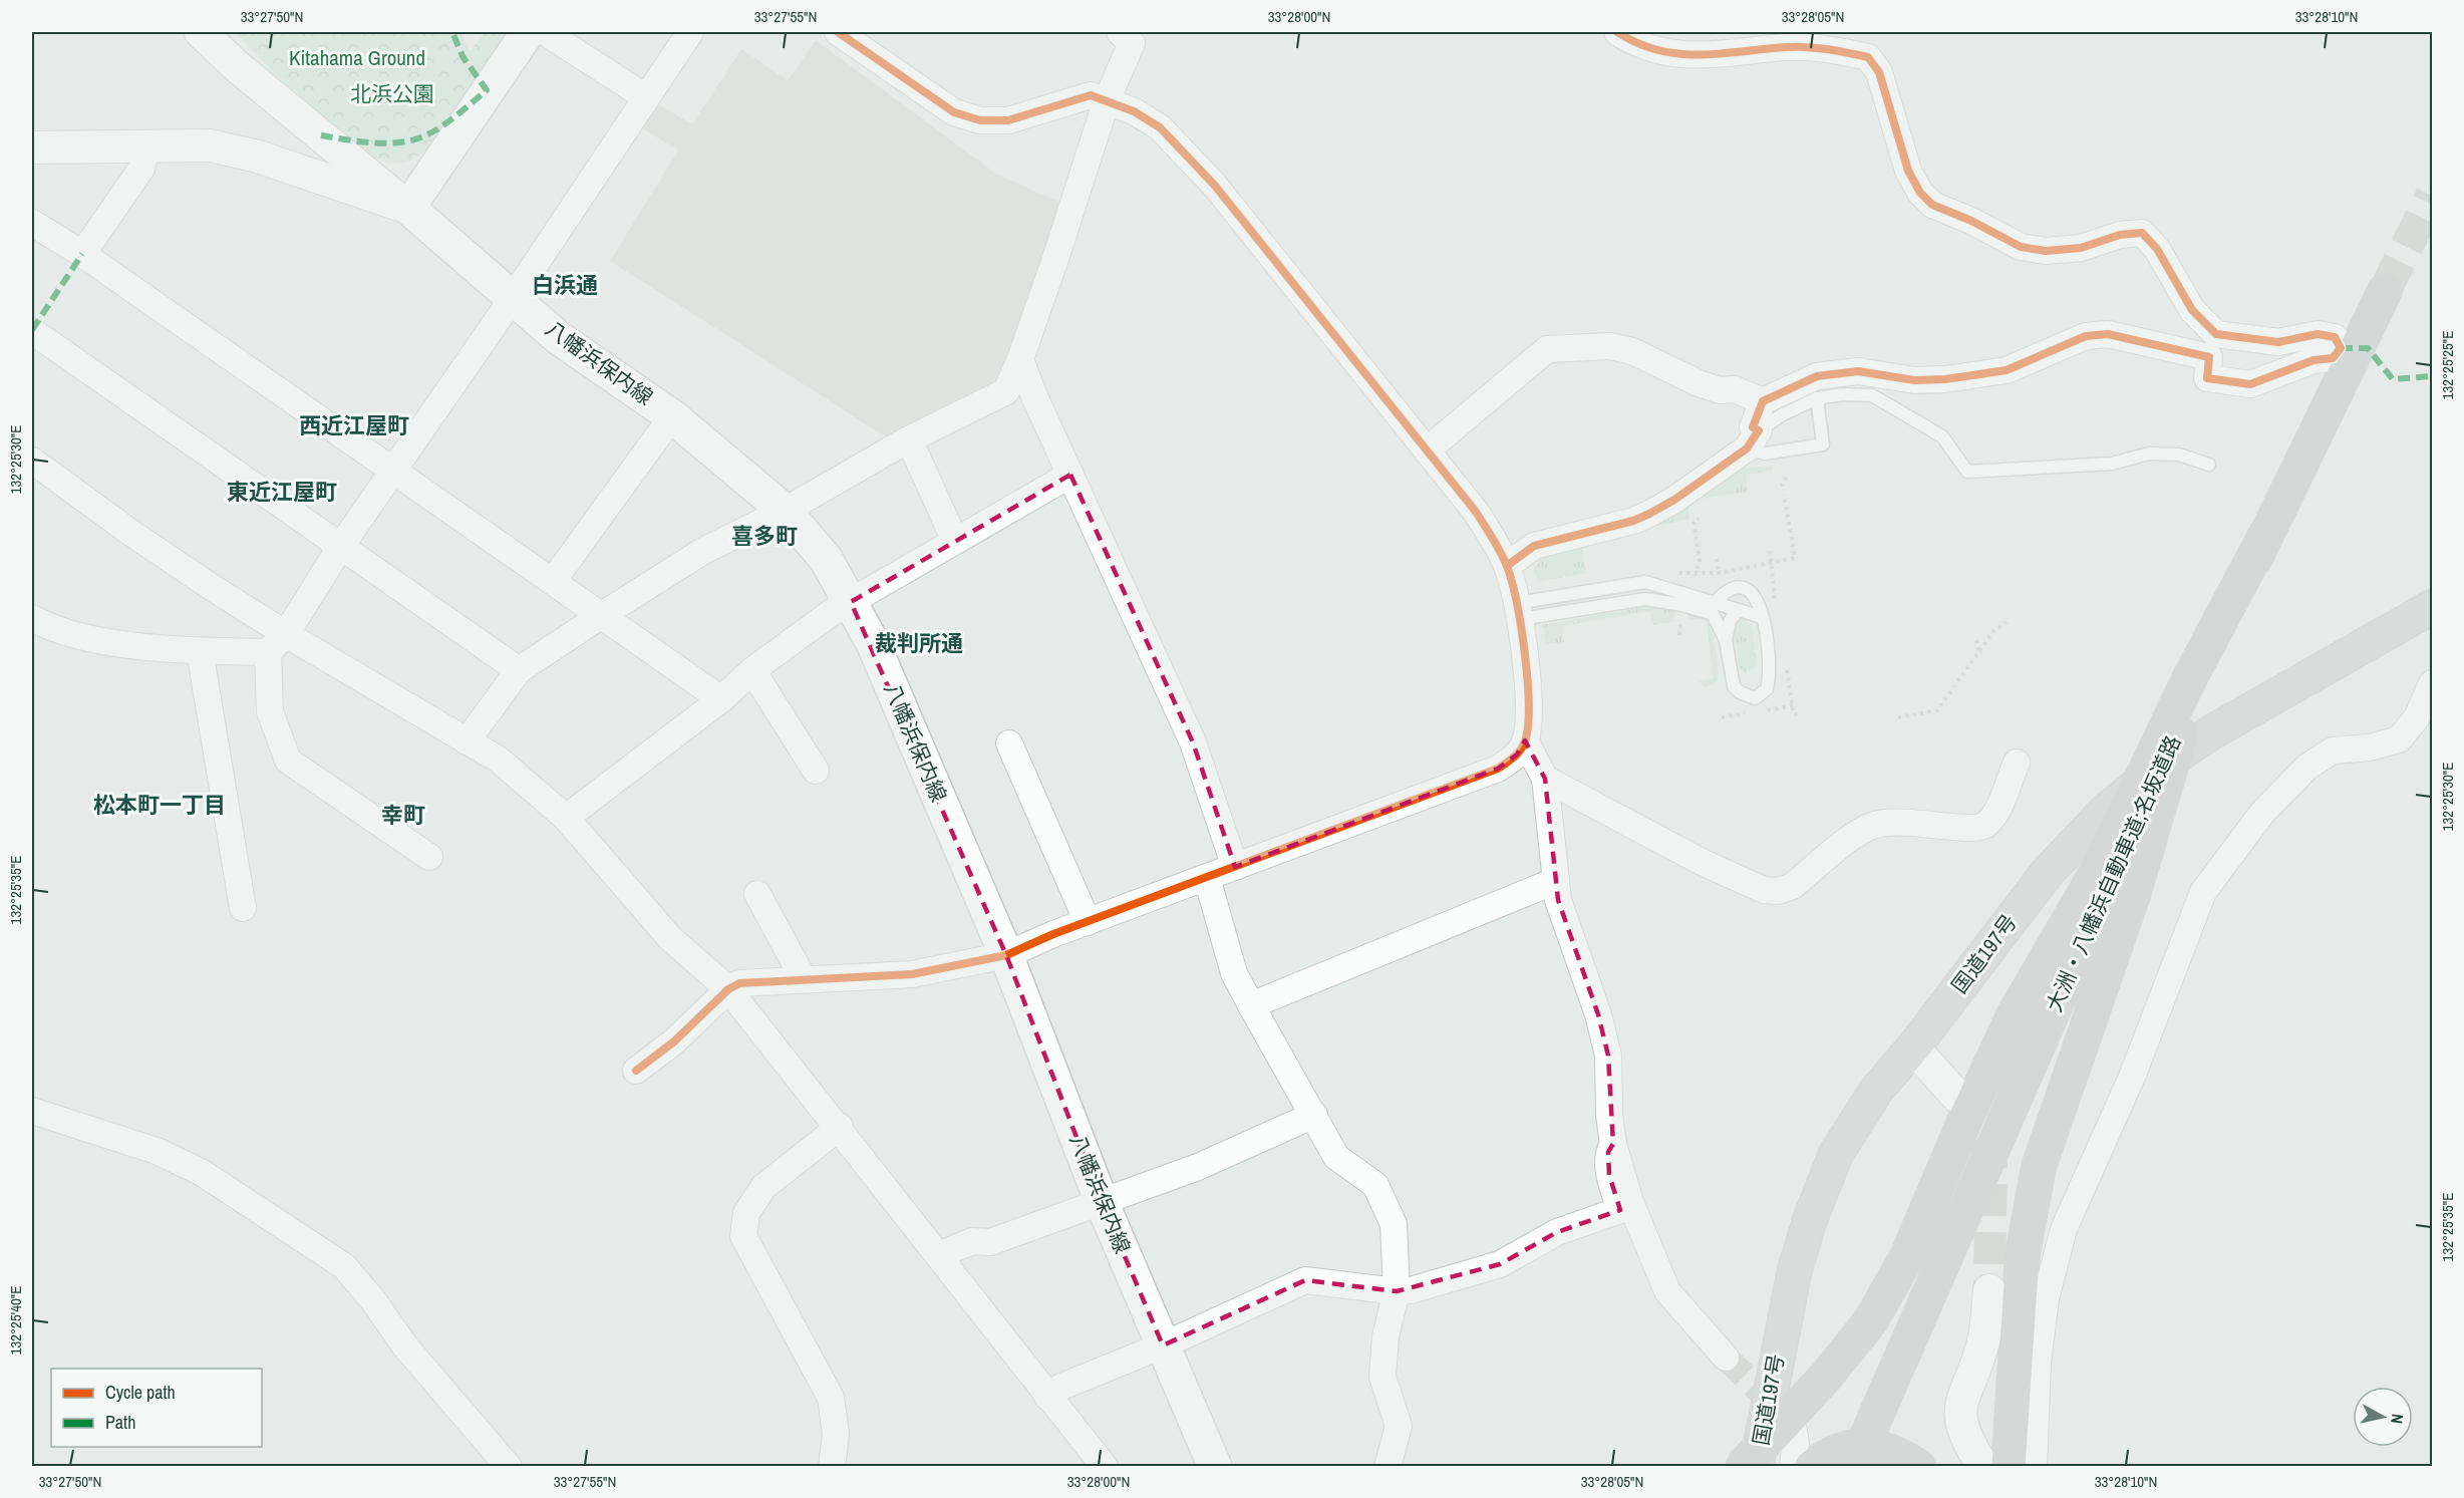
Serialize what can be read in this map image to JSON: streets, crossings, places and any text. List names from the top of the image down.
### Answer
{
  "streets": {
    "highway": ["大洲・八幡浜自動車道;名坂道路", "国道197号"],
    "main road": ["八幡浜保内線"]
  },
  "districts": [
    "白浜通",
    "西近江屋町",
    "東近江屋町",
    "喜多町",
    "裁判所通",
    "松本町一丁目",
    "幸町"
  ],
  "parks": ["Kitahama Ground", "北浜公園"],
  "legend": ["Cycle path", "Path"],
  "north": "right",
  "coordinates": [
    "33°27'50\"N",
    "33°27'55\"N",
    "33°28'00\"N",
    "33°28'05\"N",
    "33°28'10\"N",
    "132°25'25\"E",
    "132°25'30\"E",
    "132°25'35\"E",
    "132°25'40\"E"
  ]
}
